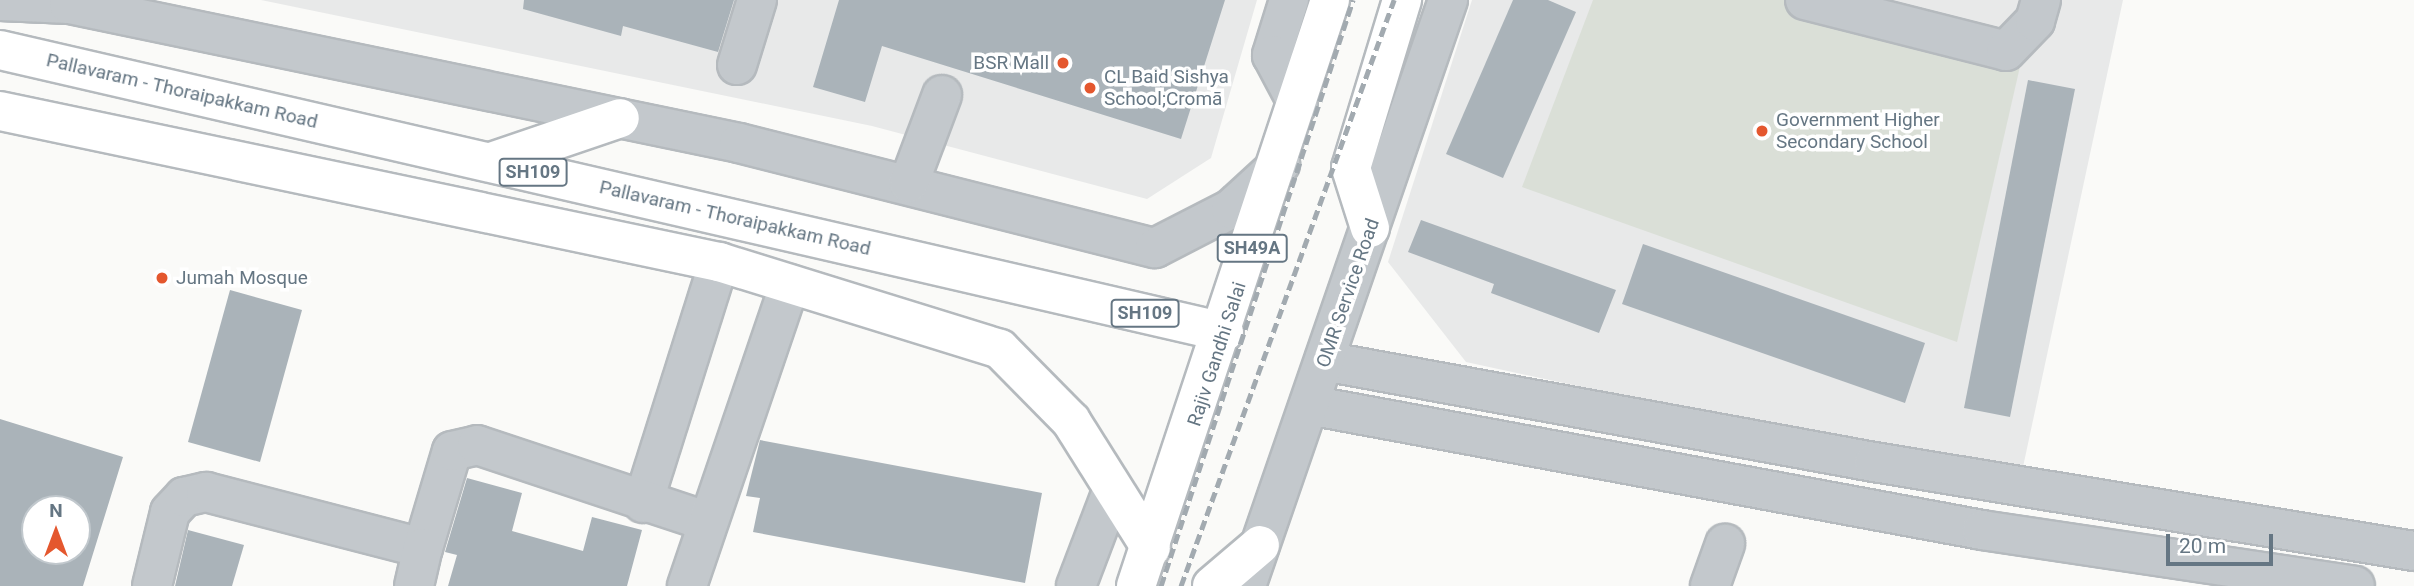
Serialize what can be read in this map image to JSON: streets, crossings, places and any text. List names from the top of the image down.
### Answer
{
  "streets": {
    "main road": [
      "Pallavaram - Thoraipakkam Road",
      "SH109",
      "SH49A",
      "Rajiv Gandhi Salai"
    ],
    "street": ["OMR Service Road"]
  },
  "crossings": [
    ["Pallavaram - Thoraipakkam Road", "Rajiv Gandhi Salai"]
  ],
  "places": [
    "BSR Mall",
    "CL Baid Sishya School;Cromā",
    "Government Higher Secondary School",
    "Jumah Mosque"
  ],
  "scale_bar": "20 m",
  "north": "top"
}
